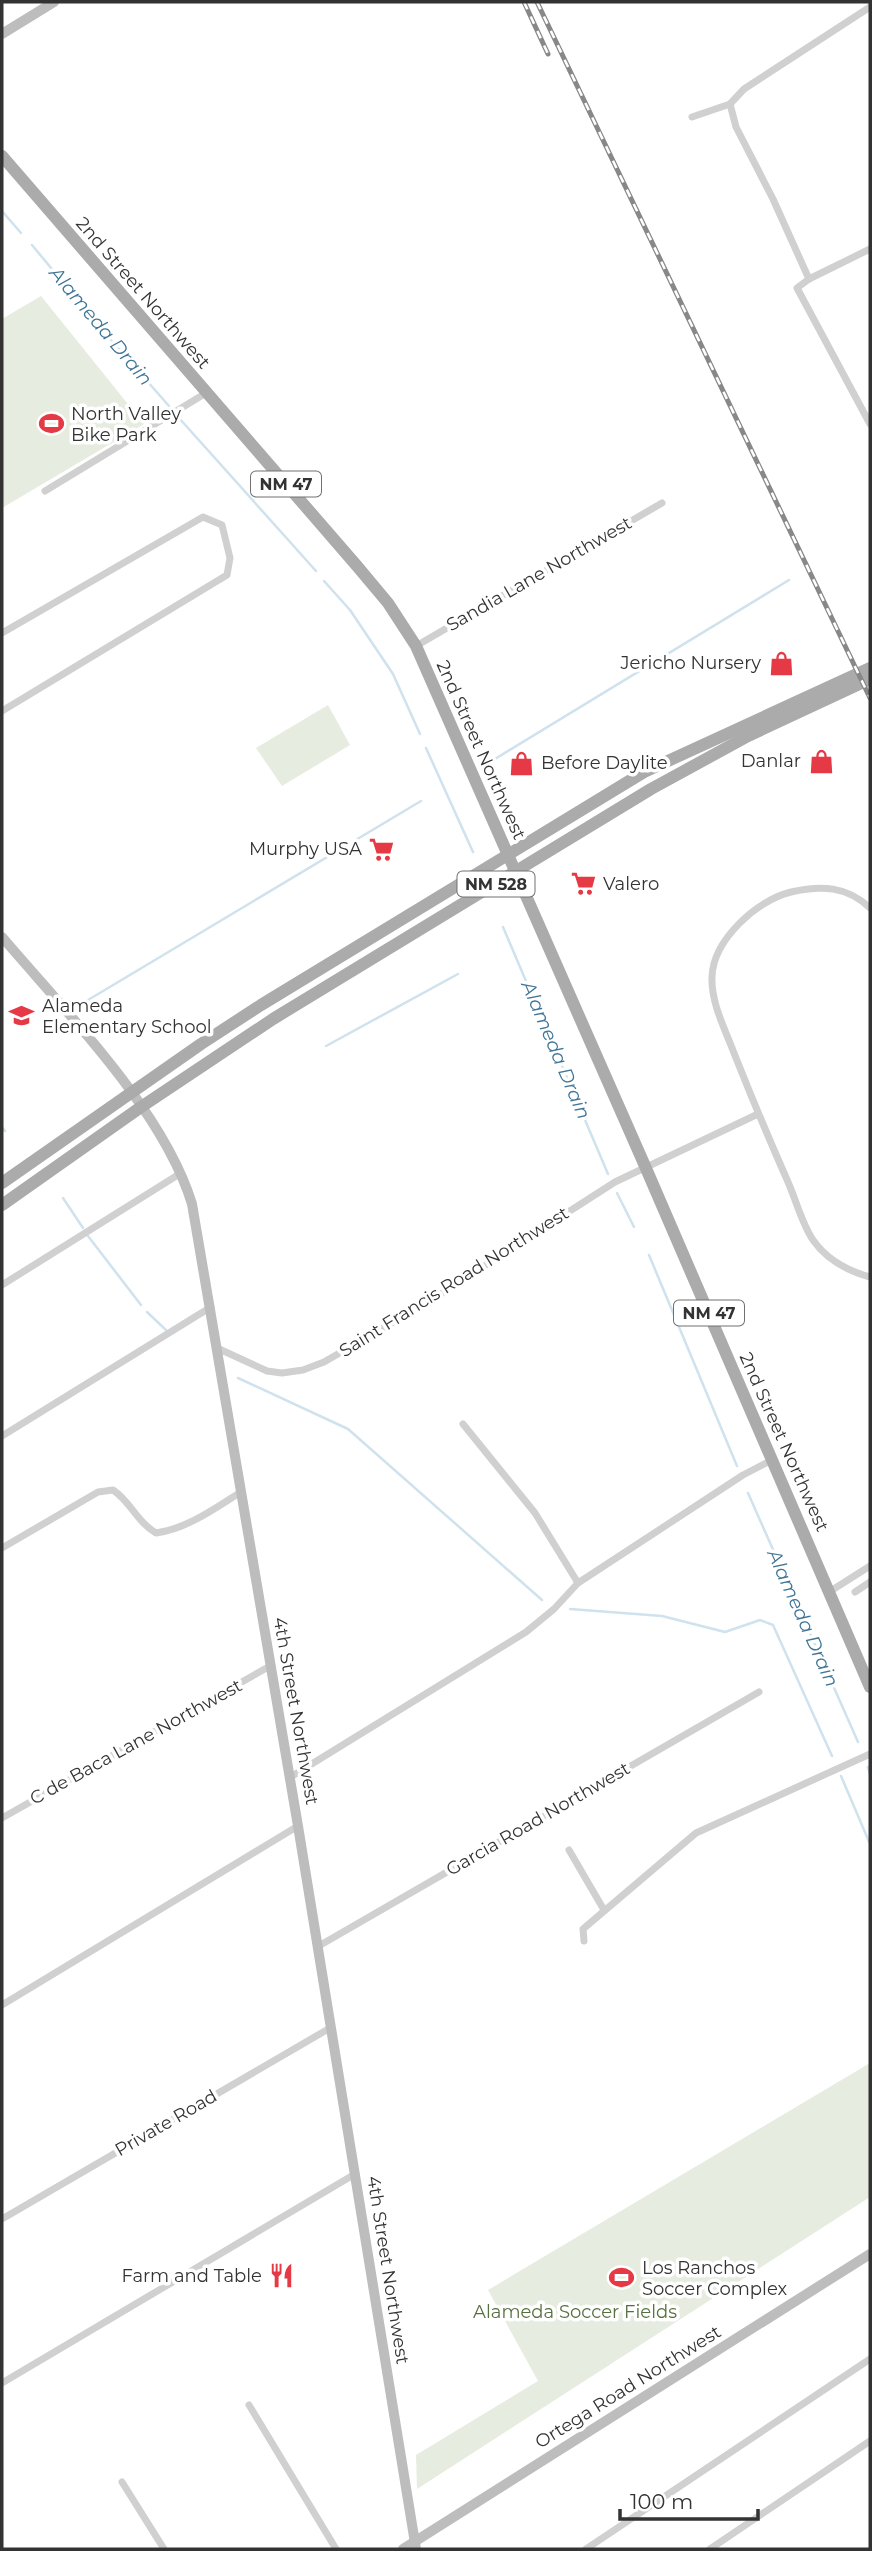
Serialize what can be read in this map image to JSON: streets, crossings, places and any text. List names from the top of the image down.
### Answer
{
  "streets": {
    "main road": [
      "2nd Street Northwest",
      "NM 47",
      "NM 528",
      "4th Street Northwest",
      "Ortega Road Northwest"
    ],
    "street": [
      "Sandia Lane Northwest",
      "Saint Francis Road Northwest",
      "C de Baca Lane Northwest",
      "Garcia Road Northwest",
      "Private Road"
    ]
  },
  "crossings": [
    ["2nd Street Northwest", "Sandia Lane Northwest"],
    ["2nd Street Northwest", "NM 528"],
    ["2nd Street Northwest", "Saint Francis Road Northwest"],
    ["NM 528", "4th Street Northwest"],
    ["Saint Francis Road Northwest", "4th Street Northwest"],
    ["4th Street Northwest", "C de Baca Lane Northwest"],
    ["4th Street Northwest", "Garcia Road Northwest"],
    ["4th Street Northwest", "Private Road"],
    ["4th Street Northwest", "Ortega Road Northwest"]
  ],
  "water": ["Alameda Drain"],
  "parks": ["Alameda Soccer Fields"],
  "places": {
    "sports": ["North Valley Bike Park", "Los Ranchos Soccer Complex"],
    "shop": ["Jericho Nursery", "Danlar", "Before Daylite"],
    "supermarket": ["Murphy USA", "Valero"],
    "school or university": ["Alameda Elementary School"],
    "restaurant": ["Farm and Table"]
  },
  "scale_bar": "100 m"
}
